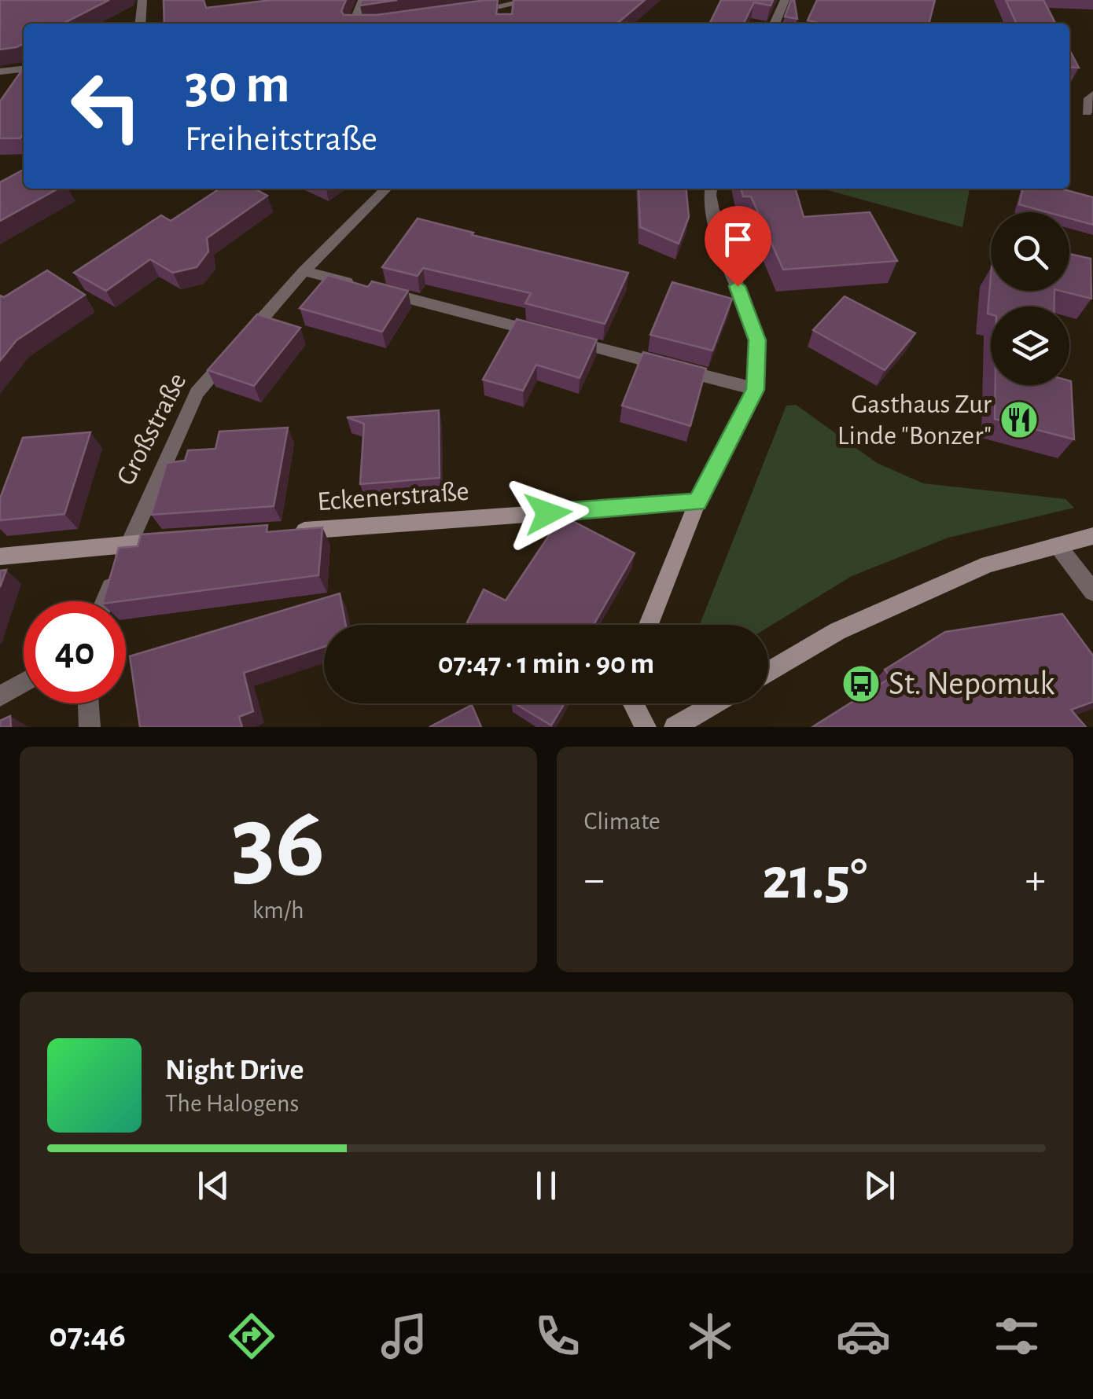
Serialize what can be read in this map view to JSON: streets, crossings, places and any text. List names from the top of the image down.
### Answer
{
  "streets": {
    "street": ["Großstraße", "Eckenerstraße"]
  },
  "places": {
    "restaurant": ["Gasthaus Zur Linde \"Bonzer\""],
    "bus stop": ["St. Nepomuk"]
  },
  "page": {
    "turn": ["30 m", "Freiheitstraße"],
    "limit": "40",
    "trip": "07:47 · 1 min · 90 m",
    "tile": [
      ["36", "km/h"],
      "Climate"
    ],
    "heat": ["−", "21.5°", "+"],
    "song": ["Night Drive", "The Halogens"],
    "tabs": "07:46"
  }
}
